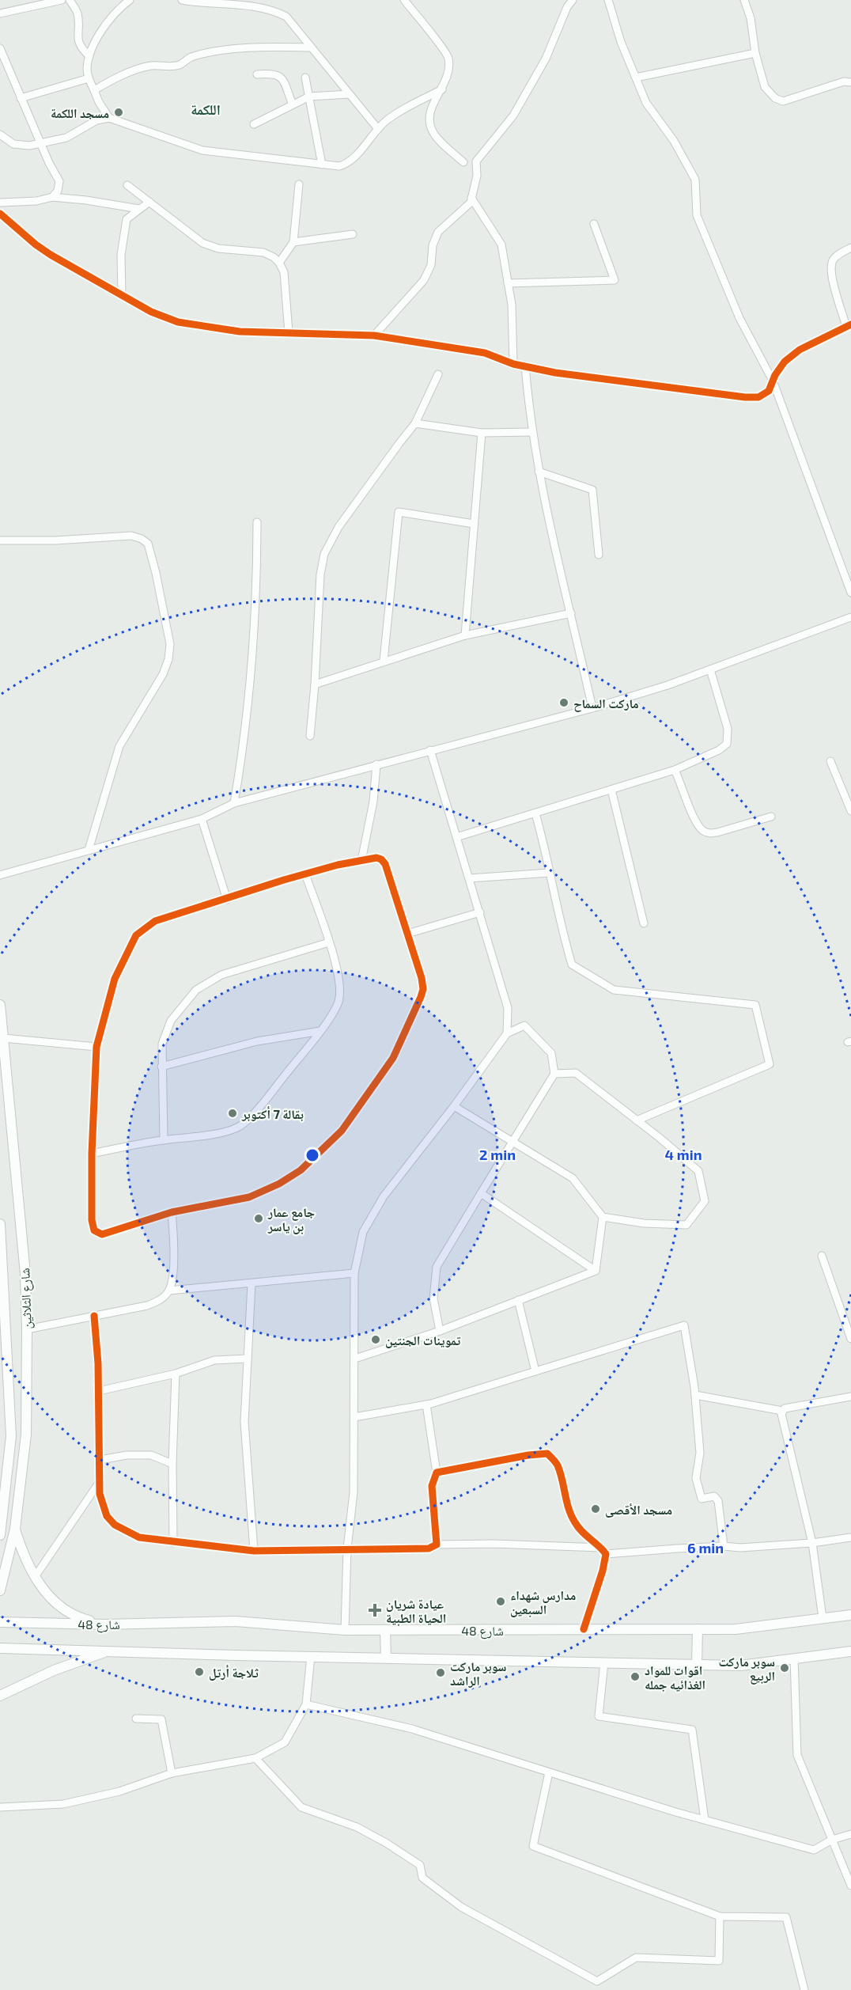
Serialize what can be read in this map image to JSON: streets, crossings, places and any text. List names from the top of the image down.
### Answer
{
  "streets": {
    "main road": ["شارع الثلاثين", "شارع 48"]
  },
  "districts": ["اللكمة"],
  "places": {
    "other": [
      "مسجد اللكمة",
      "ماركت السماح",
      "بقالة 7 أكتوبر",
      "جامع عمار بن ياسر",
      "تموينات الجنتين",
      "مسجد الأقصى",
      "مدارس شهداء السبعين",
      "سوبر ماركت الربيع",
      "ثلاجة أرتل",
      "سوبر ماركت الراشد",
      "اقوات للمواد الغذائيه جمله"
    ],
    "health": ["عيادة شريان الحياة الطبية"]
  },
  "rings": ["2 min", "4 min", "6 min"]
}
